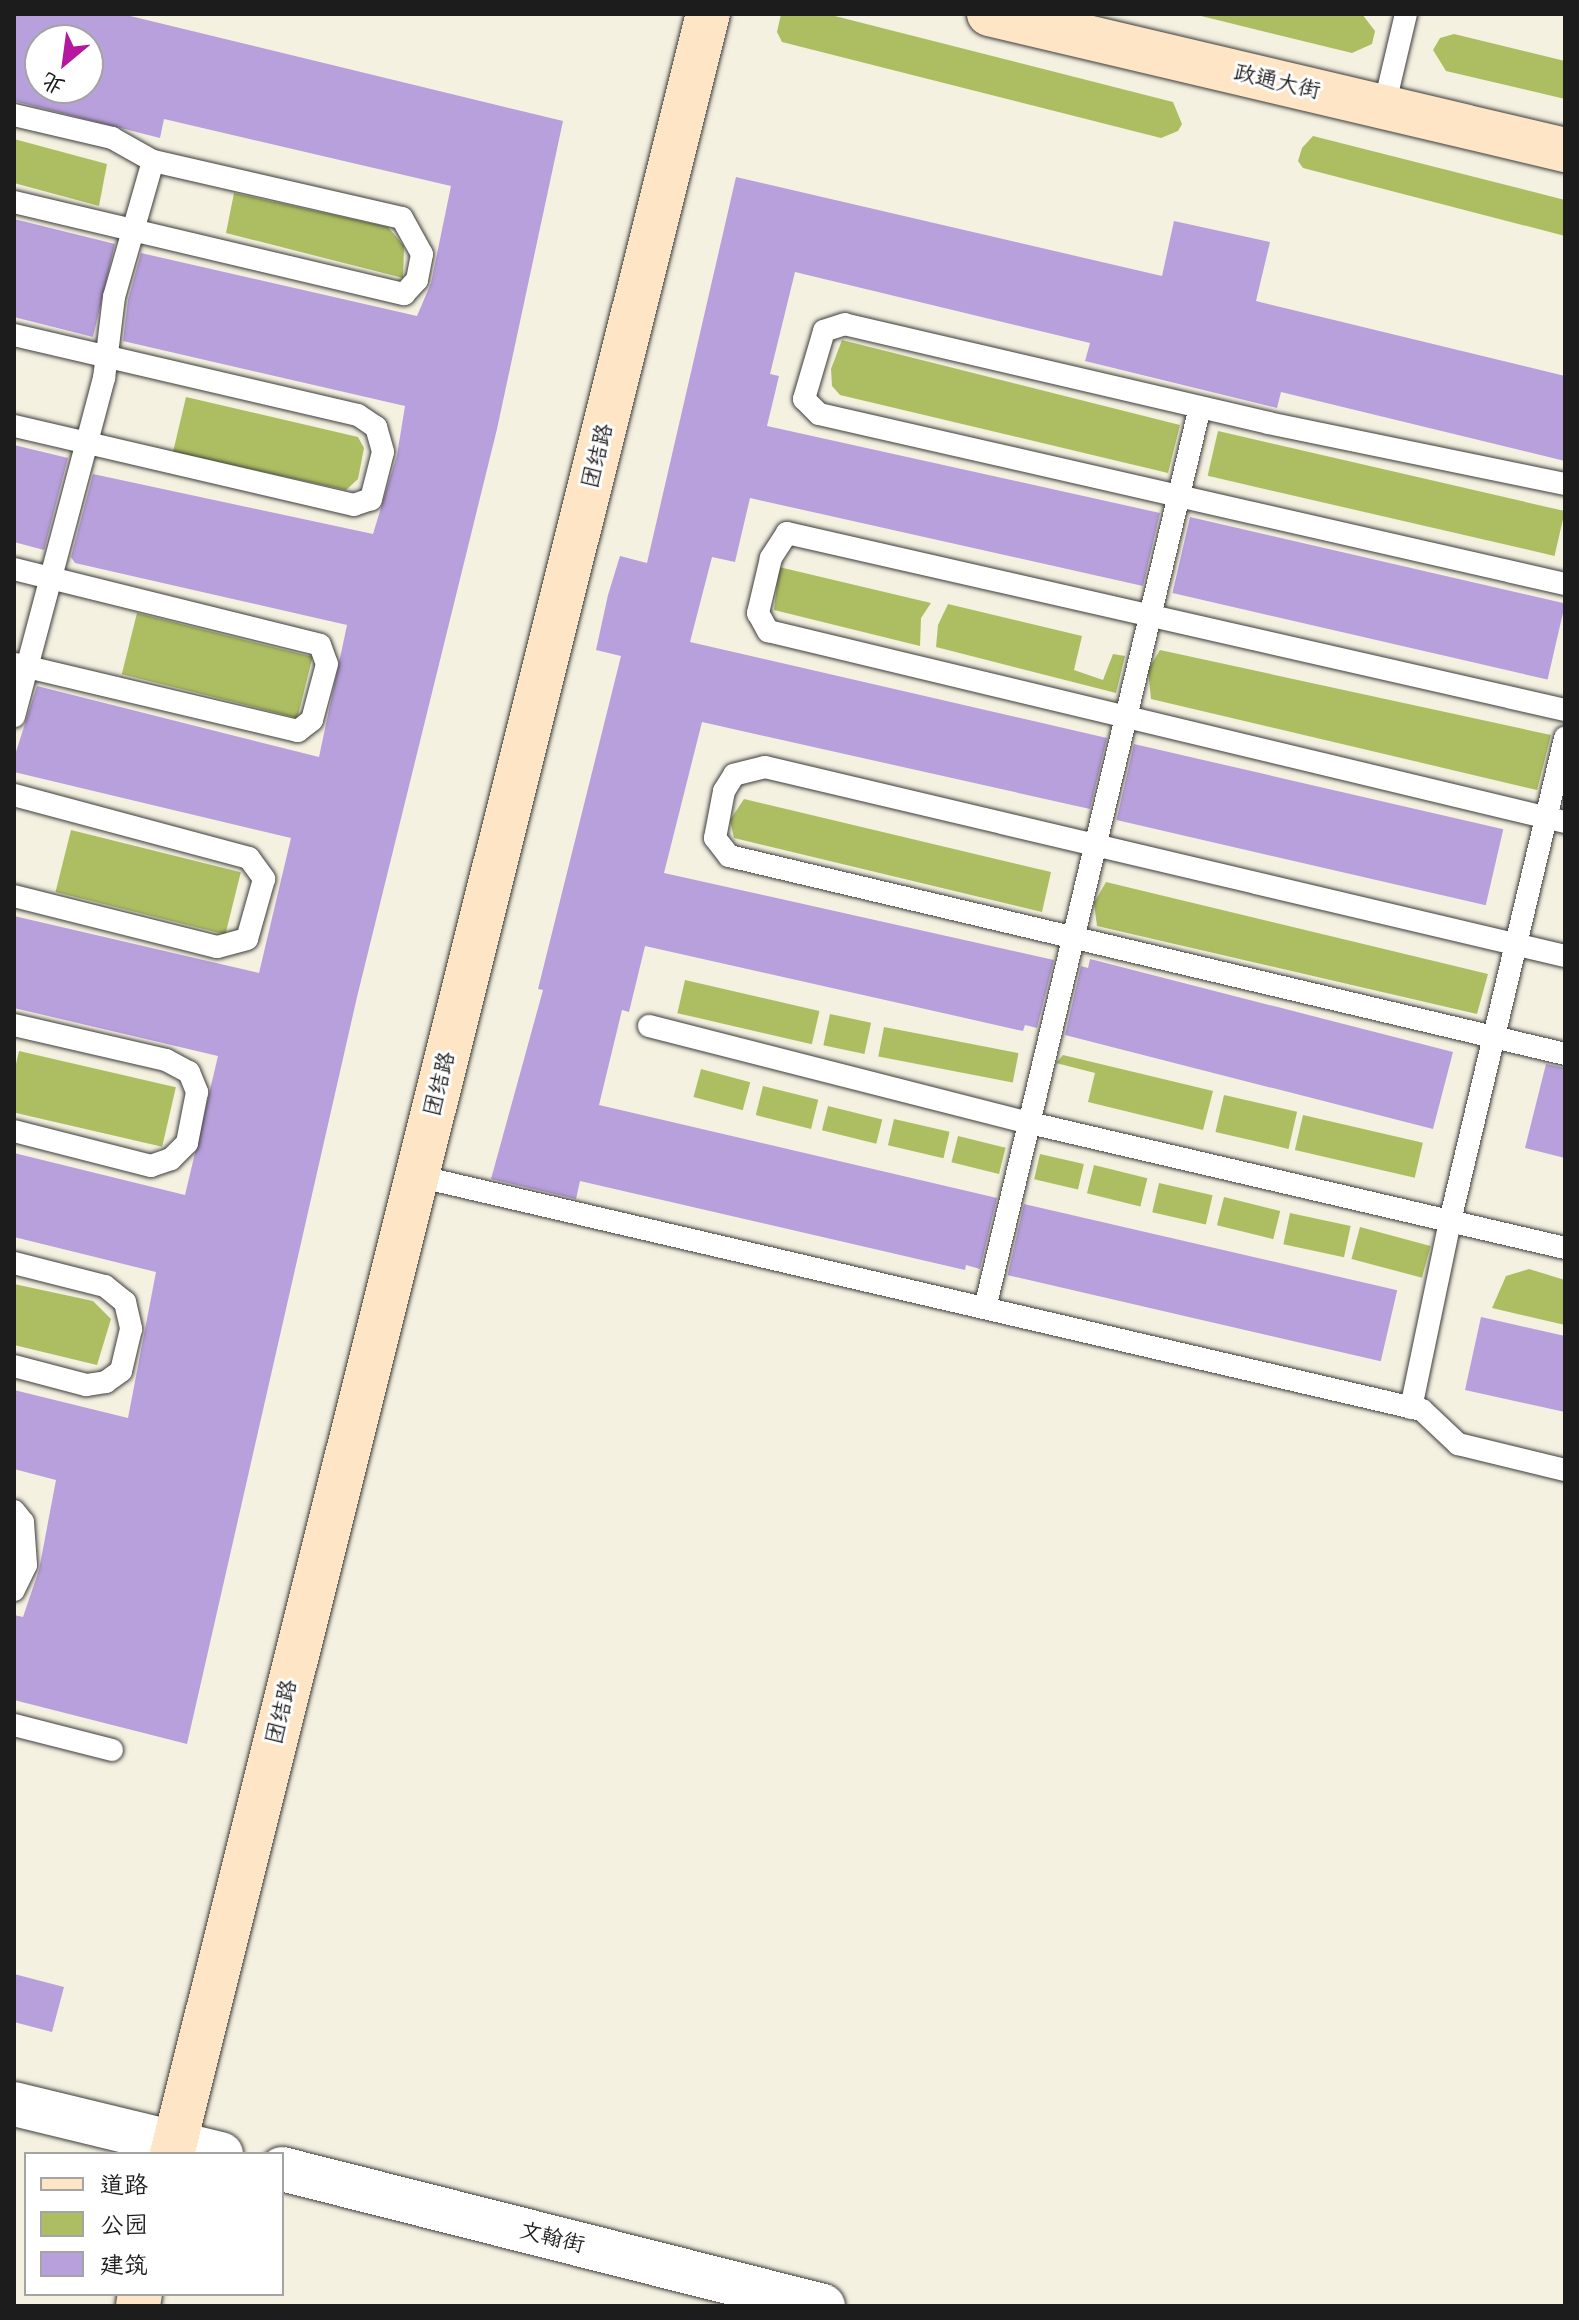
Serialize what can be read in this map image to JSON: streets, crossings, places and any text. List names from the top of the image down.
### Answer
{
  "streets": {
    "street": ["政通大街", "团结路", "文翰街"]
  },
  "legend": ["道路", "公园", "建筑"],
  "north": "bottom left"
}
